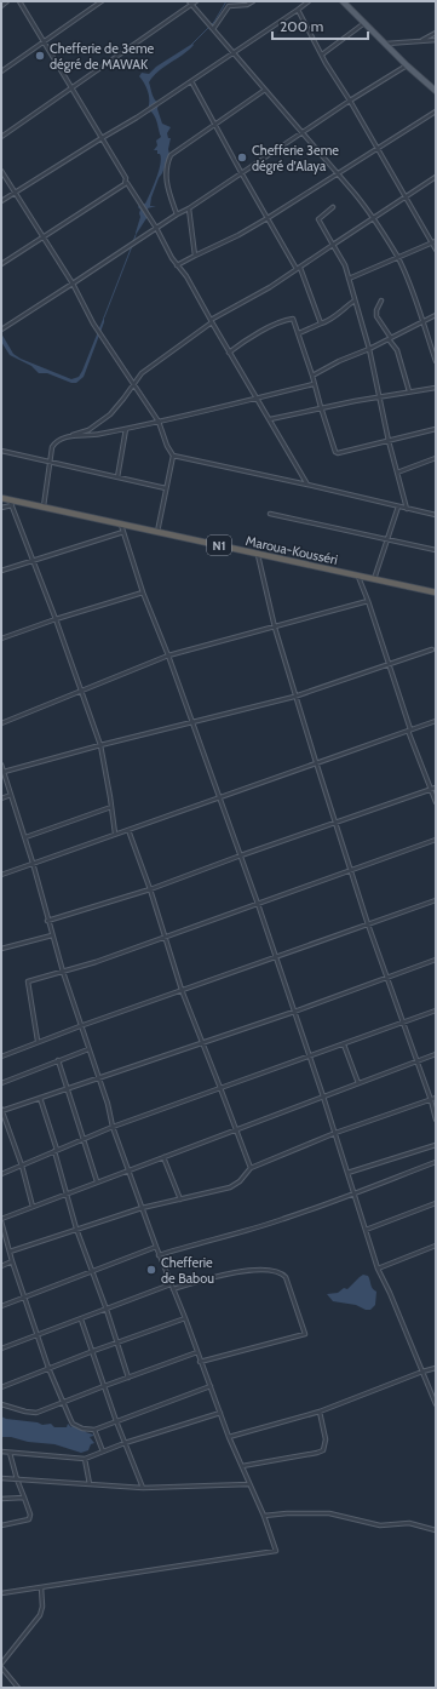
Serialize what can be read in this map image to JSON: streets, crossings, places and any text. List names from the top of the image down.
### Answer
{
  "streets": {
    "highway": ["N1", "Maroua-Kousséri"]
  },
  "places": ["Chefferie de 3eme dégré de MAWAK", "Chefferie 3eme dégré d'Alaya", "Chefferie de Babou"],
  "scale_bar": "200 m"
}
